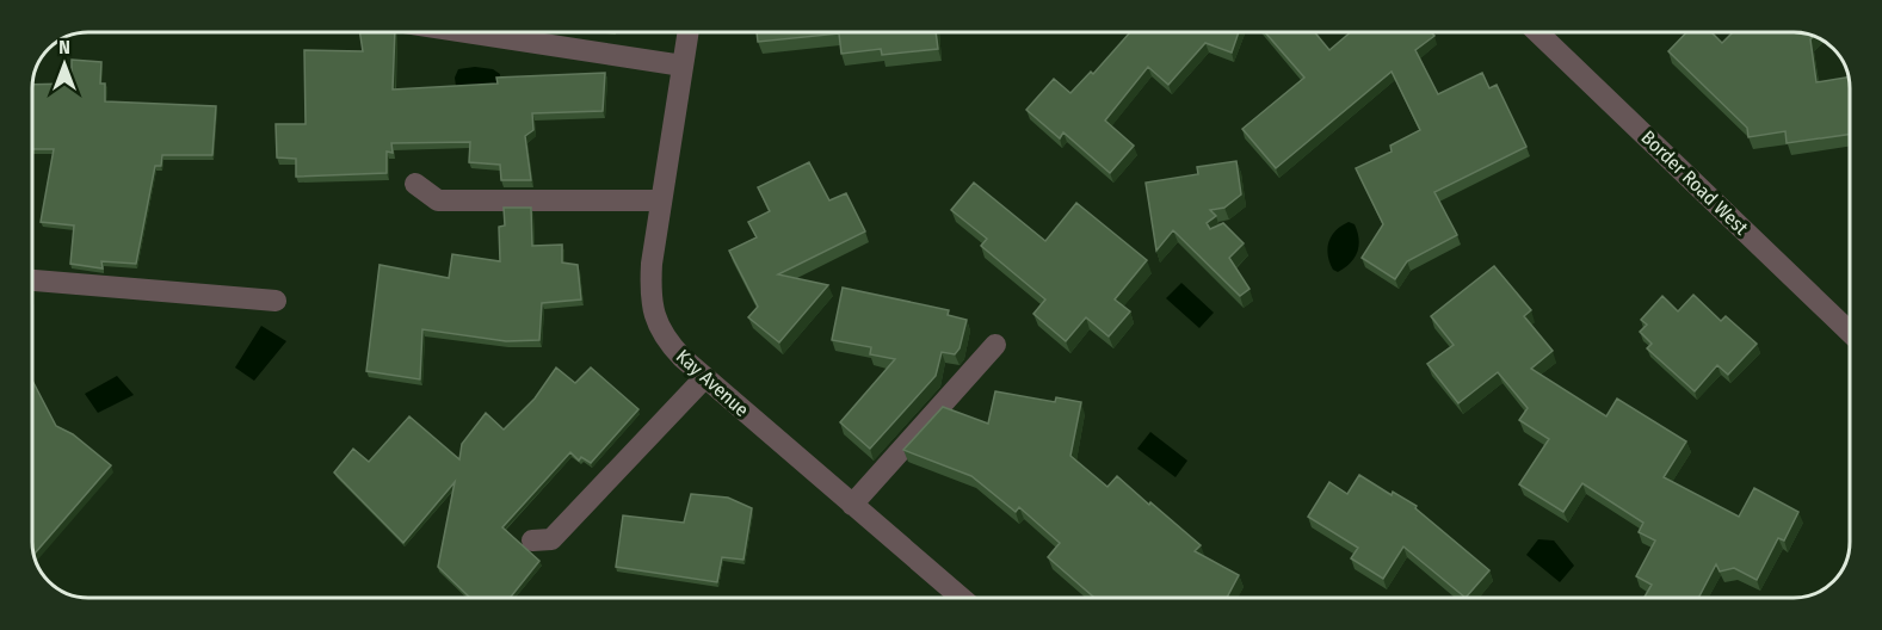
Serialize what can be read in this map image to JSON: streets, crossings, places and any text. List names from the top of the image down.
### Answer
{
  "streets": {
    "street": ["Border Road West", "Kay Avenue"]
  },
  "north": "top"
}
